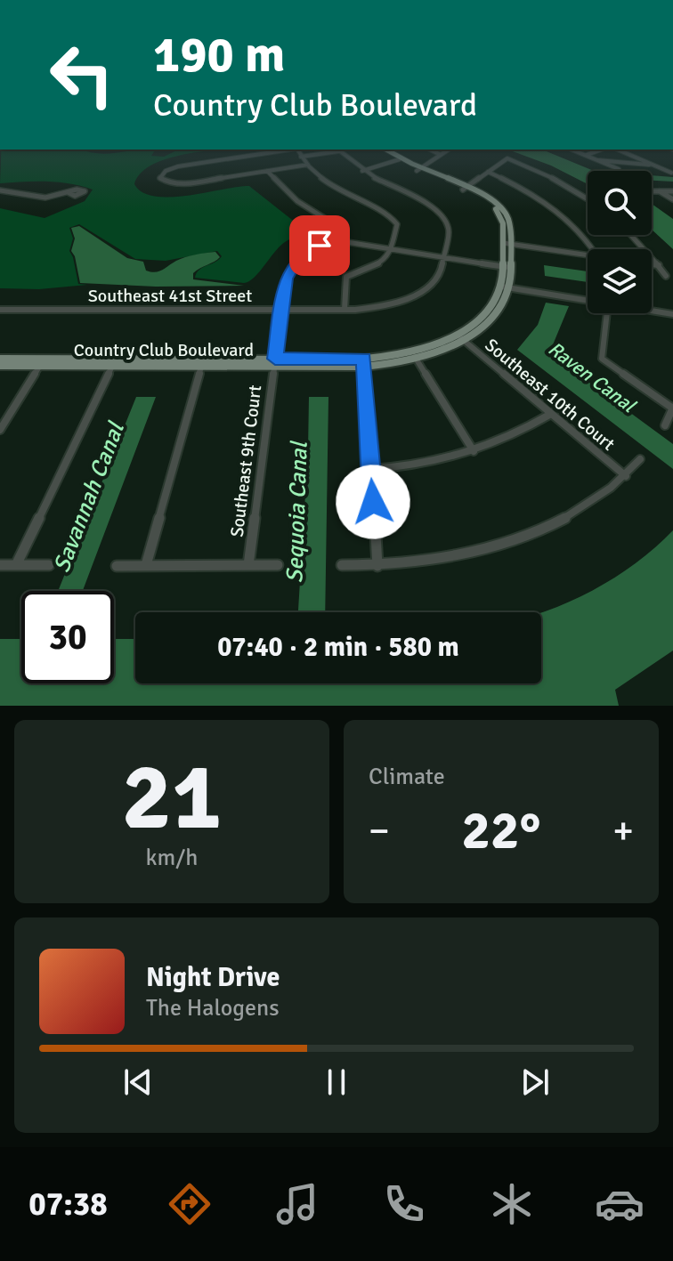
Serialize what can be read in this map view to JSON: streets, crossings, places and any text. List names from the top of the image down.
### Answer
{
  "streets": {
    "main road": ["Country Club Boulevard"],
    "street": ["Southeast 41st Street", "Southeast 10th Court", "Southeast 9th Court"]
  },
  "crossings": [
    ["Southeast 41st Street", "Southeast 9th Court"],
    ["Country Club Boulevard", "Southeast 10th Court"],
    ["Country Club Boulevard", "Southeast 9th Court"]
  ],
  "water": ["Raven Canal", "Savannah Canal", "Sequoia Canal"],
  "page": {
    "turn": ["190 m", "Country Club Boulevard"],
    "limit": "30",
    "trip": "07:40 · 2 min · 580 m",
    "tile": [
      ["21", "km/h"],
      "Climate"
    ],
    "heat": ["−", "22°", "+"],
    "song": ["Night Drive", "The Halogens"],
    "tabs": "07:38"
  }
}
